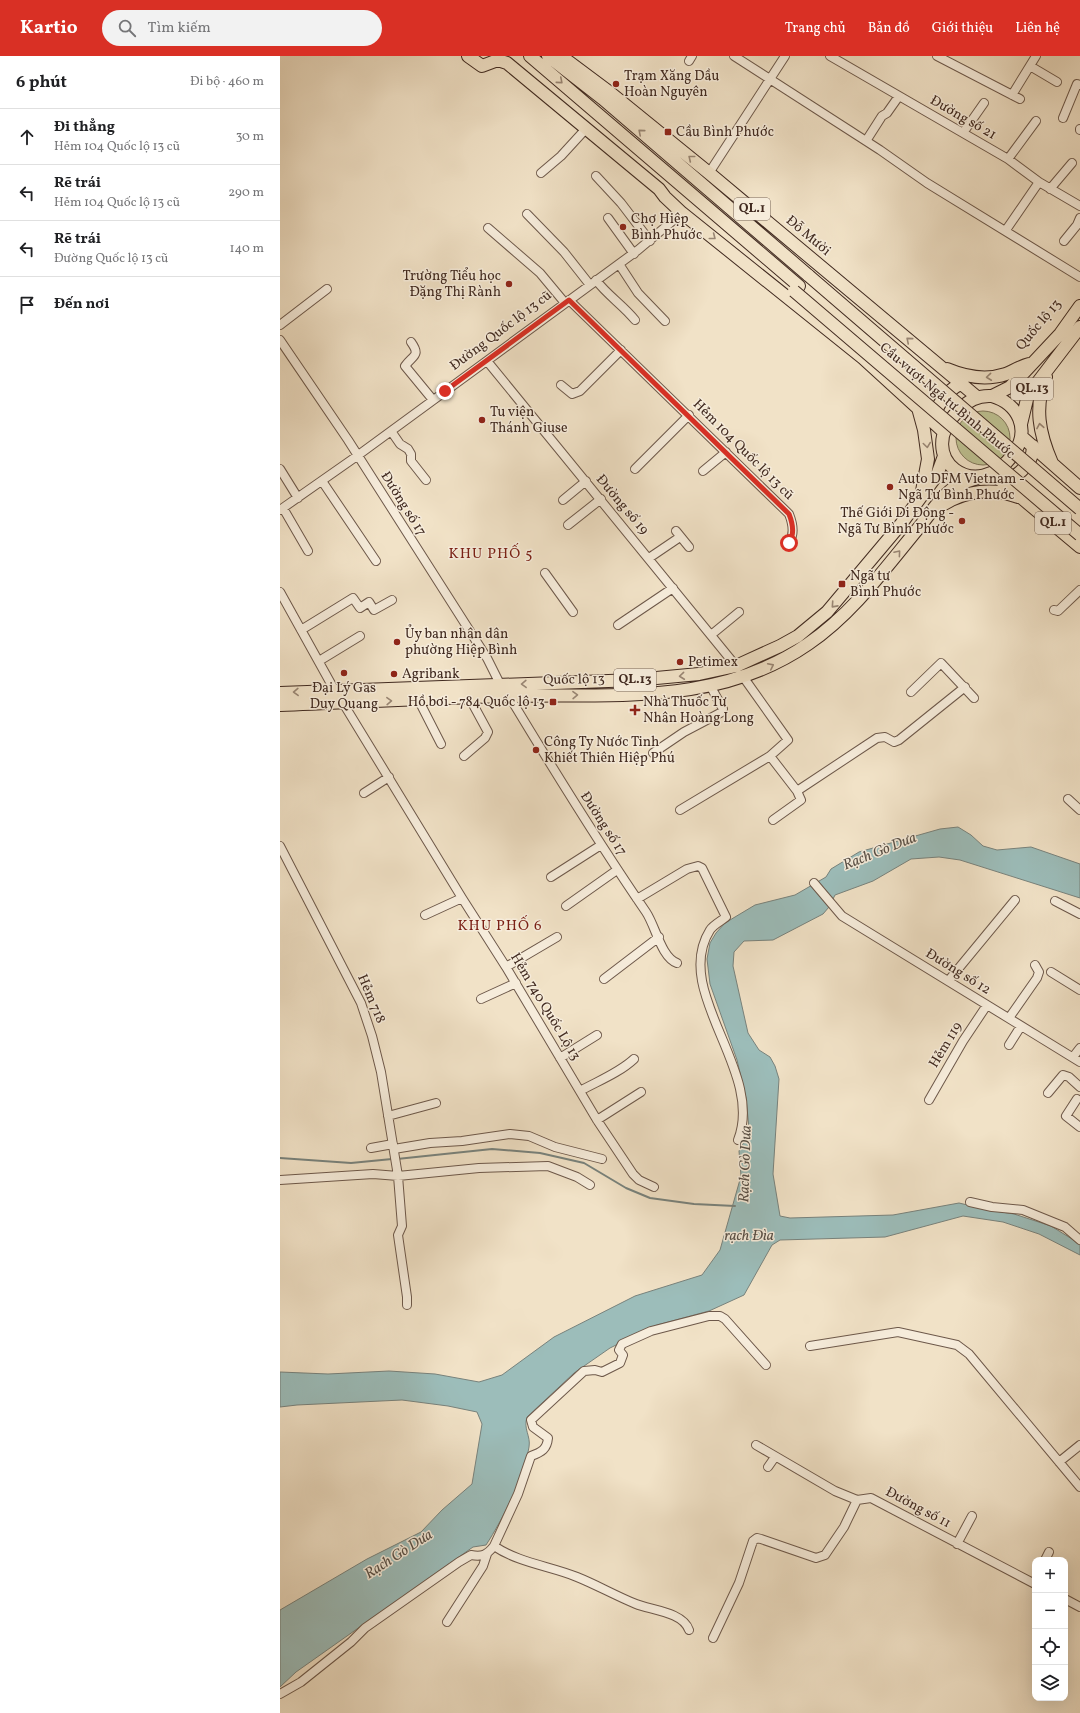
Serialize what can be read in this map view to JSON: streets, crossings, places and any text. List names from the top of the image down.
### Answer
{
  "streets": {
    "highway": [
      "QL.1",
      "Đỗ Mười",
      "Quốc lộ 13",
      "QL.13",
      "Cầu vượt Ngã tư Bình Phước"
    ],
    "street": [
      "Đường số 21",
      "Đường Quốc lộ 13 cũ",
      "Hẻm 104 Quốc lộ 13 cũ",
      "Đường số 17",
      "Đường số 19",
      "Đường số 12",
      "Hẻm 718",
      "Hẻm 740 Quốc Lộ 13",
      "Hẻm 119",
      "Đường số 11"
    ]
  },
  "crossings": [
    ["QL.1", "Đỗ Mười"],
    ["QL.1", "Quốc lộ 13"],
    ["QL.1", "Đường Quốc lộ 13 cũ"],
    ["QL.1", "QL.13"],
    ["QL.1", "Cầu vượt Ngã tư Bình Phước"],
    ["Đỗ Mười", "Quốc lộ 13"],
    ["Đỗ Mười", "QL.13"],
    ["Đỗ Mười", "Cầu vượt Ngã tư Bình Phước"],
    ["Quốc lộ 13", "QL.13"],
    ["Quốc lộ 13", "Đường số 17"],
    ["Quốc lộ 13", "Đường số 19"],
    ["Quốc lộ 13", "Hẻm 740 Quốc Lộ 13"],
    ["Đường Quốc lộ 13 cũ", "Hẻm 104 Quốc lộ 13 cũ"],
    ["Đường Quốc lộ 13 cũ", "Đường số 17"],
    ["Đường Quốc lộ 13 cũ", "Đường số 19"],
    ["Đường số 12", "Hẻm 119"]
  ],
  "districts": ["KHU PHỐ 5", "KHU PHỐ 6"],
  "water": ["Rạch Gò Dưa", "rạch Đìa"],
  "places": {
    "other": [
      "Trạm Xăng Dầu Hoàn Nguyên",
      "Chợ Hiệp Bình Phước",
      "Trường Tiểu học Đặng Thị Rành",
      "Tu viện Thánh Giuse",
      "Auto DFM Vietnam - Ngã Tư Bình Phước",
      "Thế Giới Di Động - Ngã Tư Bình Phước",
      "Ủy ban nhân dân phường Hiệp Bình",
      "Petimex",
      "Đại Lý Gas Duy Quang",
      "Agribank",
      "Công Ty Nước Tinh Khiết Thiên Hiệp Phú"
    ],
    "transit": ["Cầu Bình Phước", "Ngã tư Bình Phước", "Hồ bơi - 784 Quốc lộ 13"],
    "health": ["Nhà Thuốc Tư Nhân Hoàng Long"]
  },
  "page": {
    "header": "Kartio",
    "search": "Tìm kiếm",
    "nav": [
      "Trang chủ",
      "Bản đồ",
      "Giới thiệu",
      "Liên hệ"
    ],
    "heading": ["6 phút", "Đi bộ · 460 m"],
    "list": [
      ["Đi thẳng", "Hẻm 104 Quốc lộ 13 cũ", "30 m"],
      ["Rẽ trái", "Hẻm 104 Quốc lộ 13 cũ", "290 m"],
      ["Rẽ trái", "Đường Quốc lộ 13 cũ", "140 m"],
      "Đến nơi"
    ],
    "map_buttons": ["+", "−"]
  }
}
